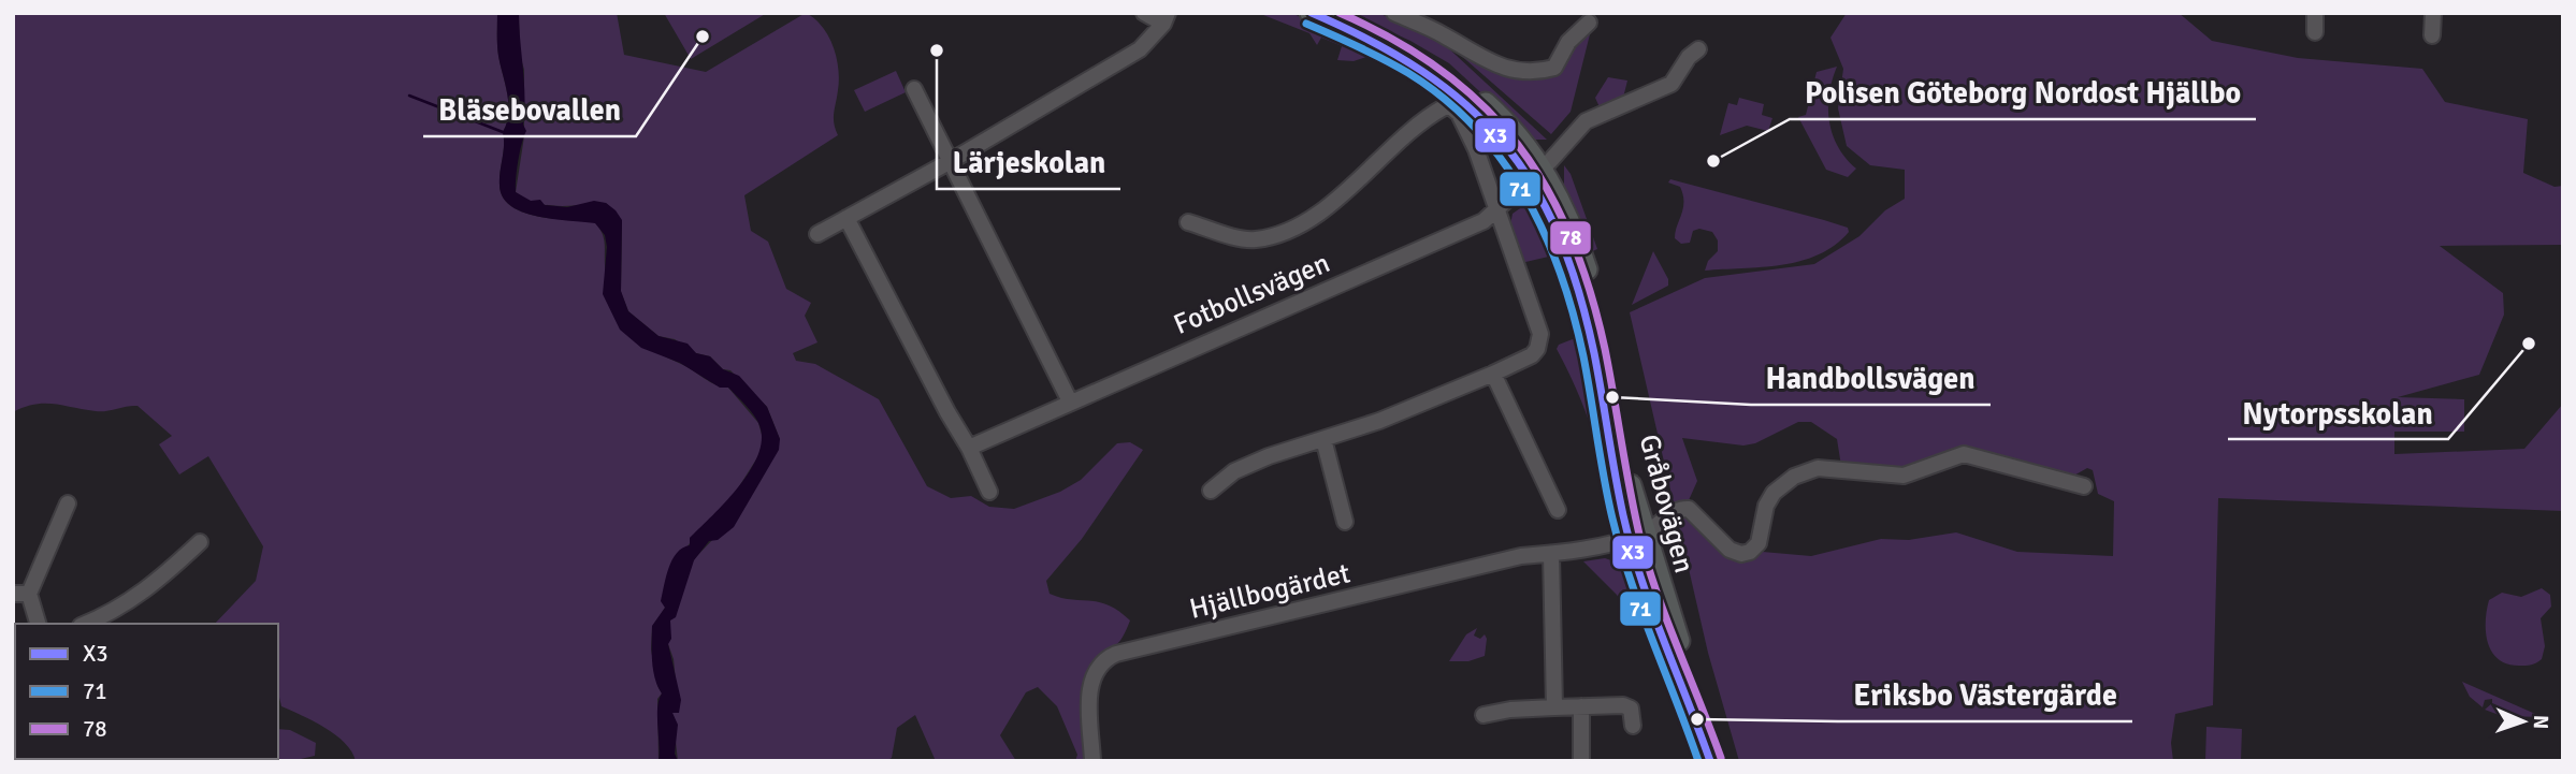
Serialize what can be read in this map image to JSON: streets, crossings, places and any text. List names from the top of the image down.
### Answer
{
  "streets": {
    "main road": ["Gråbovägen"],
    "street": ["Fotbollsvägen", "Hjällbogärdet"]
  },
  "crossings": [
    ["Fotbollsvägen", "Gråbovägen"],
    ["Gråbovägen", "Hjällbogärdet"]
  ],
  "places": [
    "Bläsebovallen",
    "Lärjeskolan",
    "Polisen Göteborg Nordost Hjällbo",
    "Nytorpsskolan",
    "Handbollsvägen",
    "Eriksbo Västergärde"
  ],
  "lines": ["transit line X3", "transit line 78", "transit line 71"],
  "legend": ["X3", "71", "78"],
  "north": "right"
}
